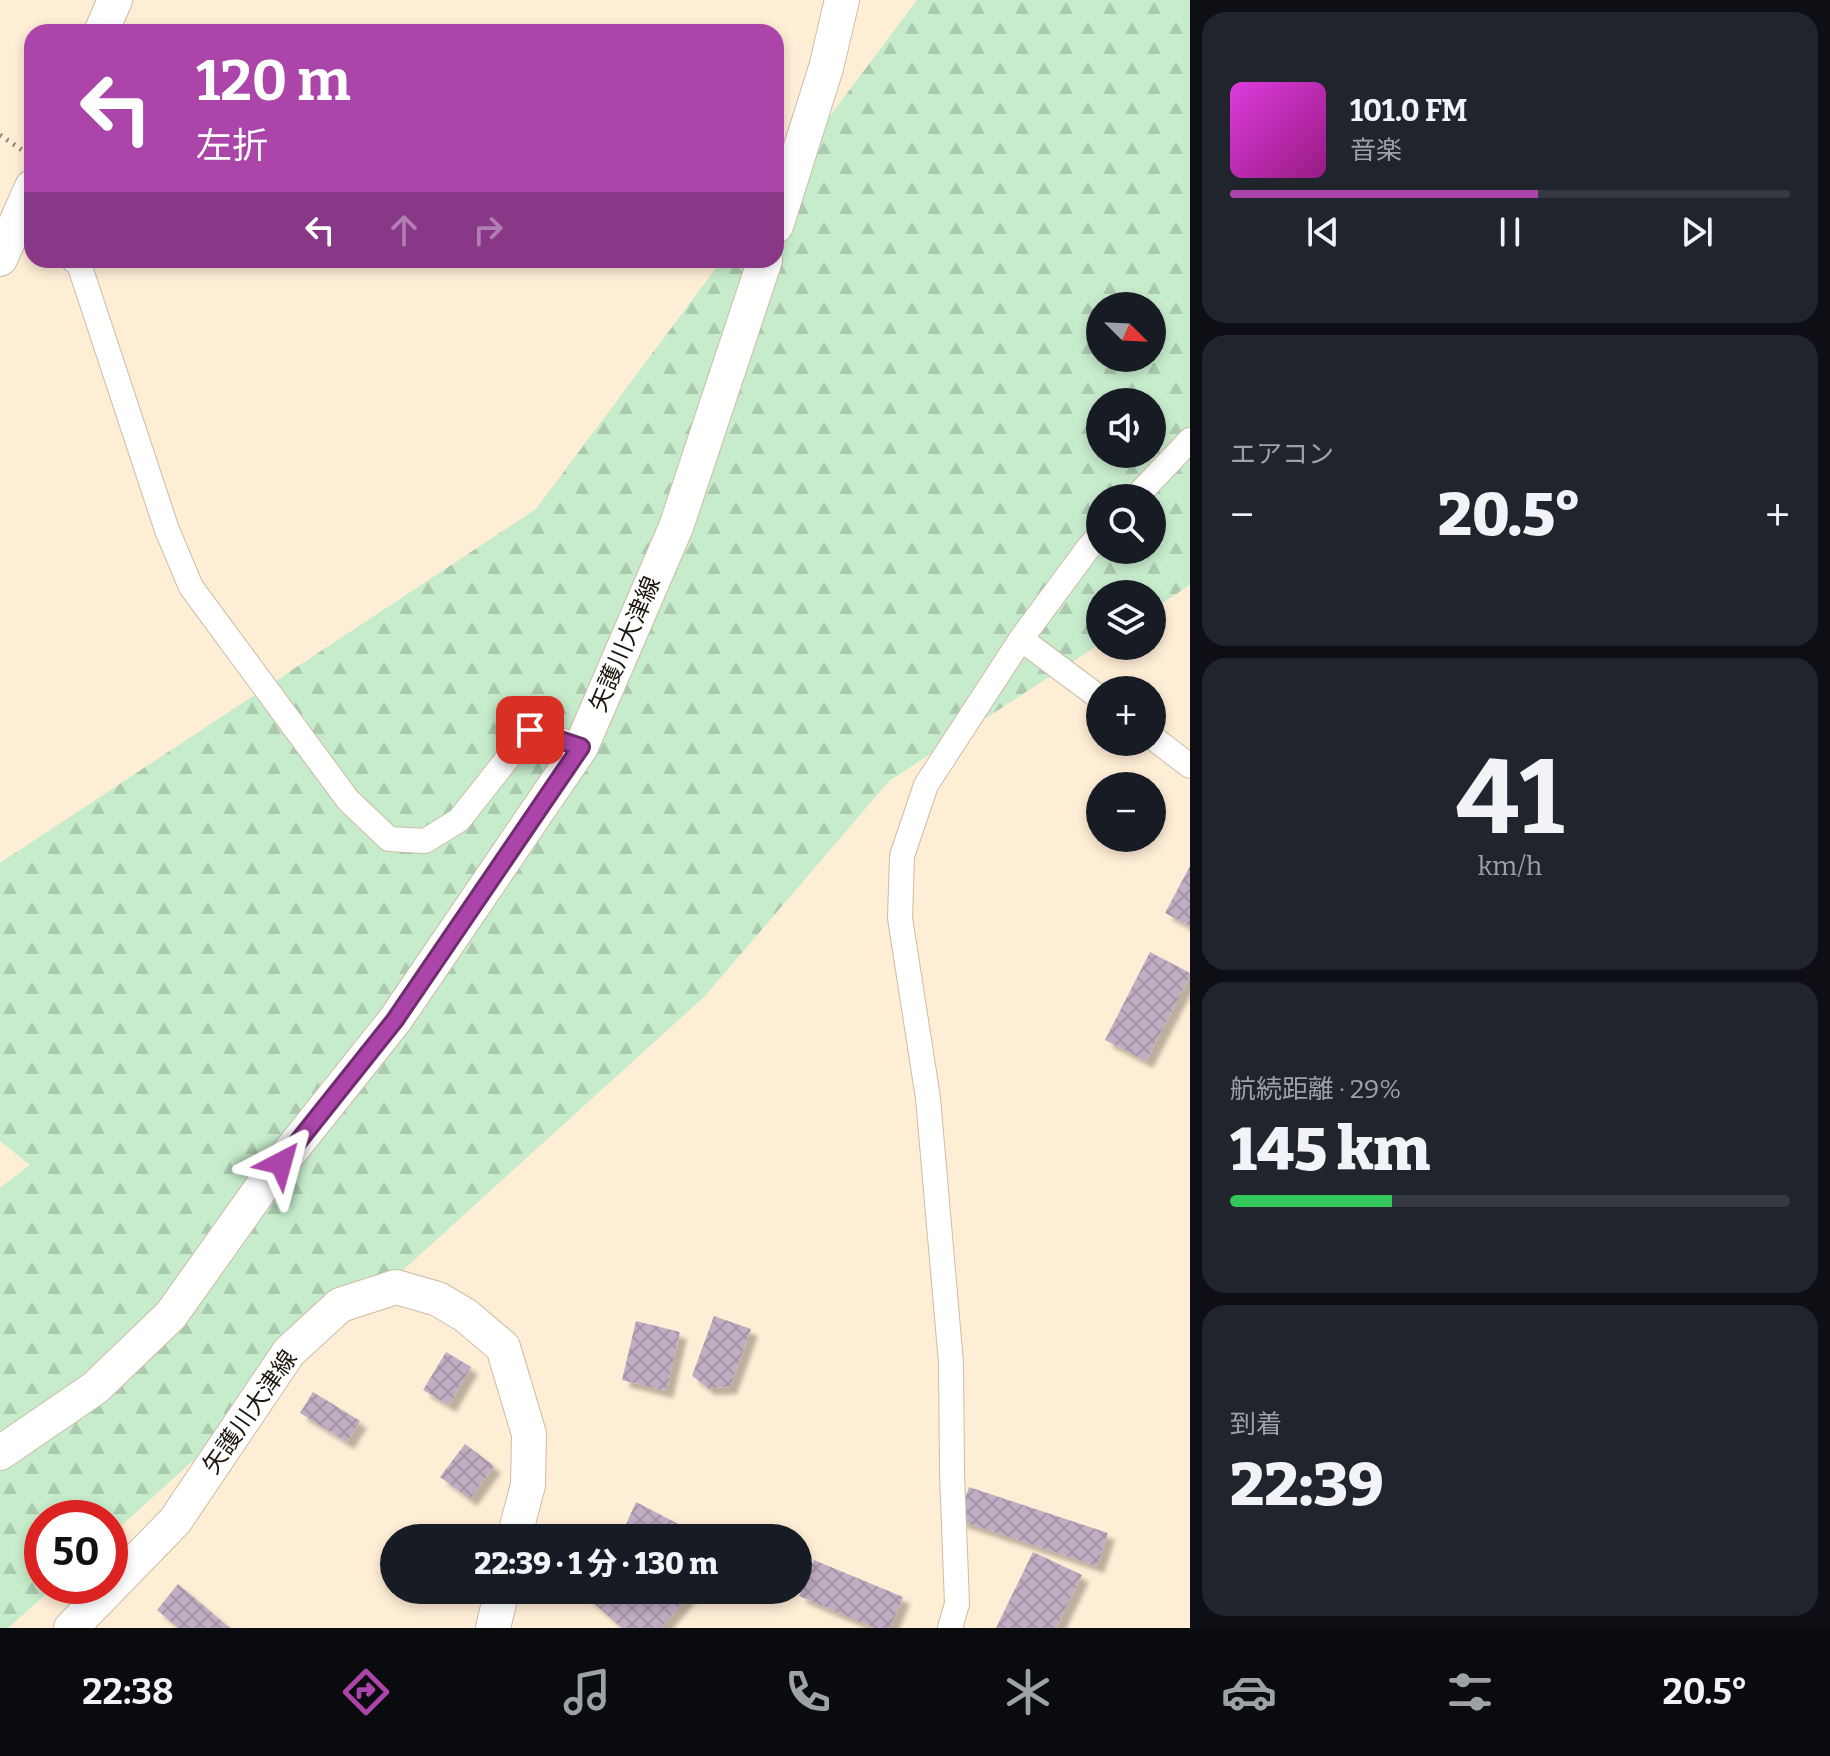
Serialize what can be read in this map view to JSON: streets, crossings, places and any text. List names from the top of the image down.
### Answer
{
  "streets": {
    "main road": ["矢護川大津線"]
  },
  "north": "bottom right",
  "page": {
    "turn": ["120 m", "左折"],
    "song": ["101.0 FM", "音楽"],
    "map_buttons": ["+", "−"],
    "tile": [
      "エアコン",
      ["41", "km/h"],
      ["航続距離 · 29%", "145 km"],
      ["到着", "22:39"]
    ],
    "heat": ["−", "20.5°", "+"],
    "limit": "50",
    "trip": "22:39 · 1 分 · 130 m",
    "tabs": ["22:38", "20.5°"]
  }
}
